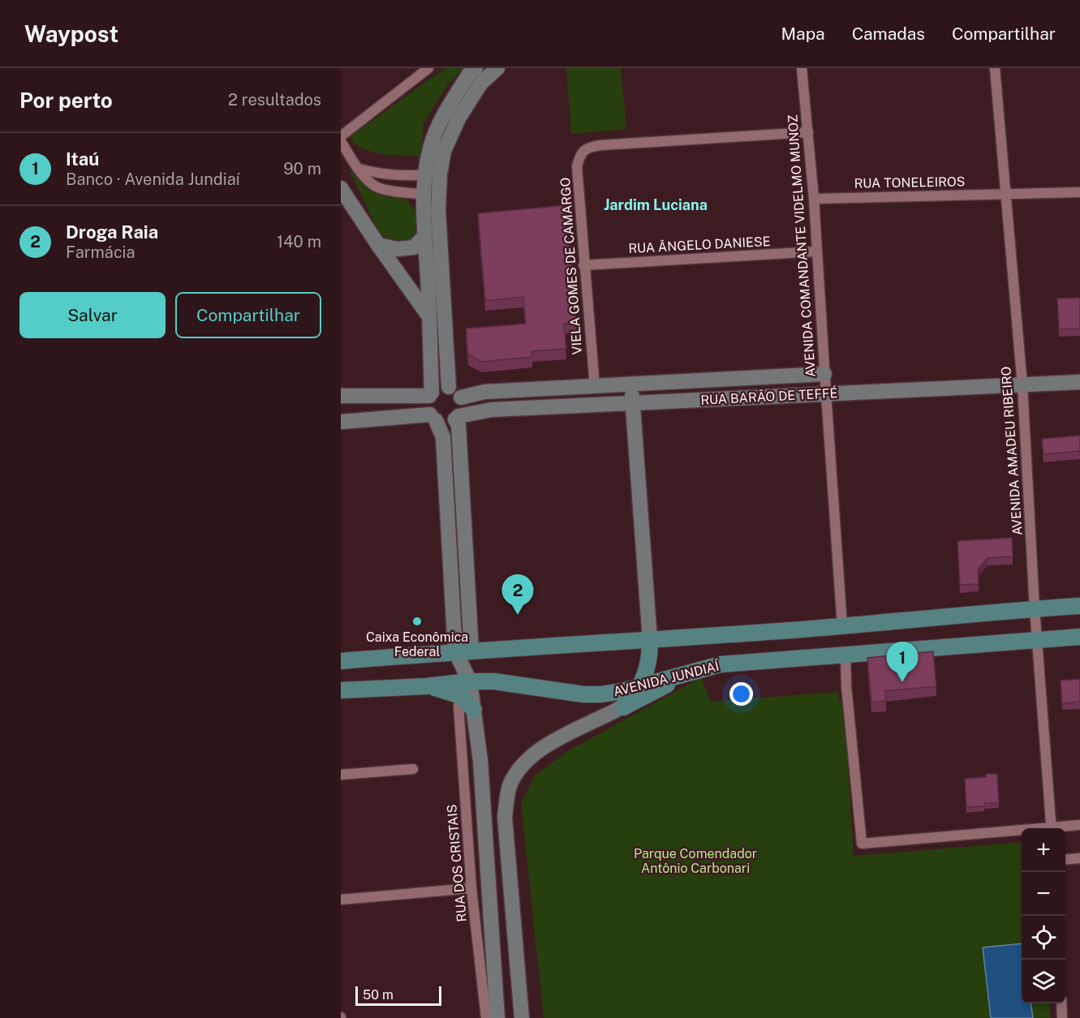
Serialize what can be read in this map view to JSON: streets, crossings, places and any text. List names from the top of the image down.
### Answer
{
  "streets": {
    "main road": ["RUA BARÃO DE TEFFÉ", "AVENIDA JUNDIAÍ"],
    "street": [
      "RUA TONELEIROS",
      "RUA ÂNGELO DANIESE",
      "AVENIDA COMANDANTE VIDELMO MUNOZ",
      "VIELA GOMES DE CAMARGO",
      "AVENIDA AMADEU RIBEIRO",
      "RUA DOS CRISTAIS"
    ]
  },
  "crossings": [
    ["RUA TONELEIROS", "AVENIDA COMANDANTE VIDELMO MUNOZ"],
    ["RUA TONELEIROS", "AVENIDA AMADEU RIBEIRO"],
    ["RUA ÂNGELO DANIESE", "AVENIDA COMANDANTE VIDELMO MUNOZ"],
    ["RUA ÂNGELO DANIESE", "VIELA GOMES DE CAMARGO"],
    ["AVENIDA COMANDANTE VIDELMO MUNOZ", "VIELA GOMES DE CAMARGO"],
    ["AVENIDA COMANDANTE VIDELMO MUNOZ", "RUA BARÃO DE TEFFÉ"],
    ["VIELA GOMES DE CAMARGO", "RUA BARÃO DE TEFFÉ"],
    ["RUA BARÃO DE TEFFÉ", "AVENIDA AMADEU RIBEIRO"],
    ["AVENIDA AMADEU RIBEIRO", "AVENIDA JUNDIAÍ"]
  ],
  "districts": ["Jardim Luciana"],
  "parks": ["Parque Comendador Antônio Carbonari"],
  "places": ["Caixa Econômica Federal"],
  "scale_bar": "50 m",
  "page": {
    "header": "Waypost",
    "nav": ["Mapa", "Camadas", "Compartilhar"],
    "heading": ["Por perto", "2 resultados"],
    "list": [
      {
        "mark": "1",
        "name": "Itaú",
        "note": "Banco · Avenida Jundiaí",
        "value": "90 m"
      },
      {
        "mark": "2",
        "name": "Droga Raia",
        "note": "Farmácia",
        "value": "140 m"
      }
    ],
    "buttons": ["Salvar", "Compartilhar"],
    "pins": ["2", "1"],
    "map_buttons": ["+", "−"],
    "scale": "50 m"
  }
}
